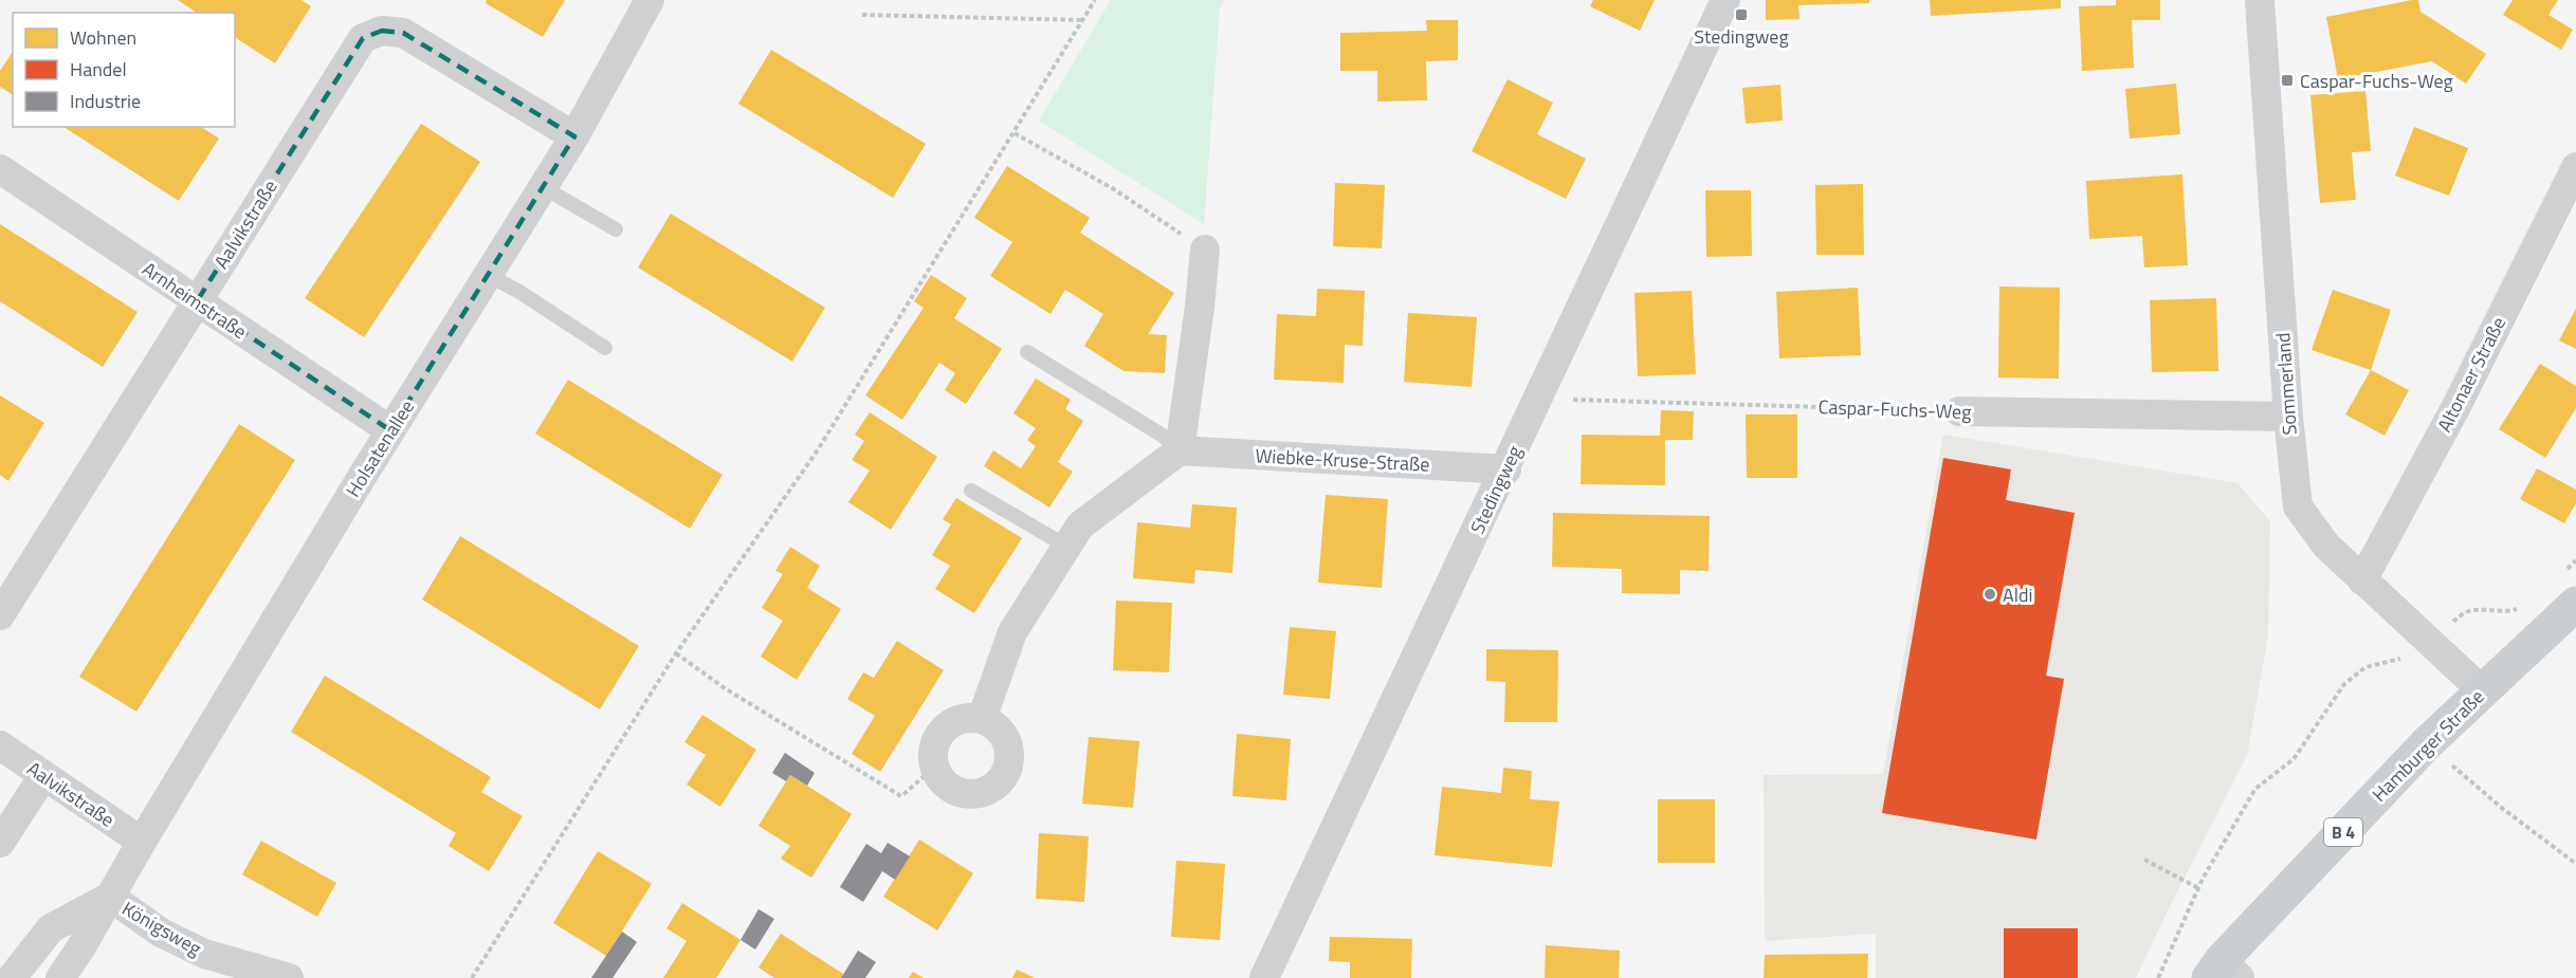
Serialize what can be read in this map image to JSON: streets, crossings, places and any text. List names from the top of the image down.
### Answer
{
  "streets": {
    "main road": ["Hamburger Straße", "B 4"],
    "street": [
      "Aalvikstraße",
      "Arnheimstraße",
      "Altonaer Straße",
      "Sommerland",
      "Caspar-Fuchs-Weg",
      "Holsatenallee",
      "Wiebke-Kruse-Straße",
      "Stedingweg",
      "Königsweg"
    ]
  },
  "crossings": [
    ["Aalvikstraße", "Arnheimstraße"],
    ["Aalvikstraße", "Holsatenallee"],
    ["Arnheimstraße", "Holsatenallee"],
    ["Altonaer Straße", "Sommerland"],
    ["Sommerland", "Caspar-Fuchs-Weg"],
    ["Sommerland", "Hamburger Straße"],
    ["Caspar-Fuchs-Weg", "Stedingweg"],
    ["Holsatenallee", "Königsweg"],
    ["Wiebke-Kruse-Straße", "Stedingweg"]
  ],
  "places": {
    "transit": ["Stedingweg", "Caspar-Fuchs-Weg"],
    "other": ["Aldi"]
  },
  "legend": ["Wohnen", "Handel", "Industrie"]
}
